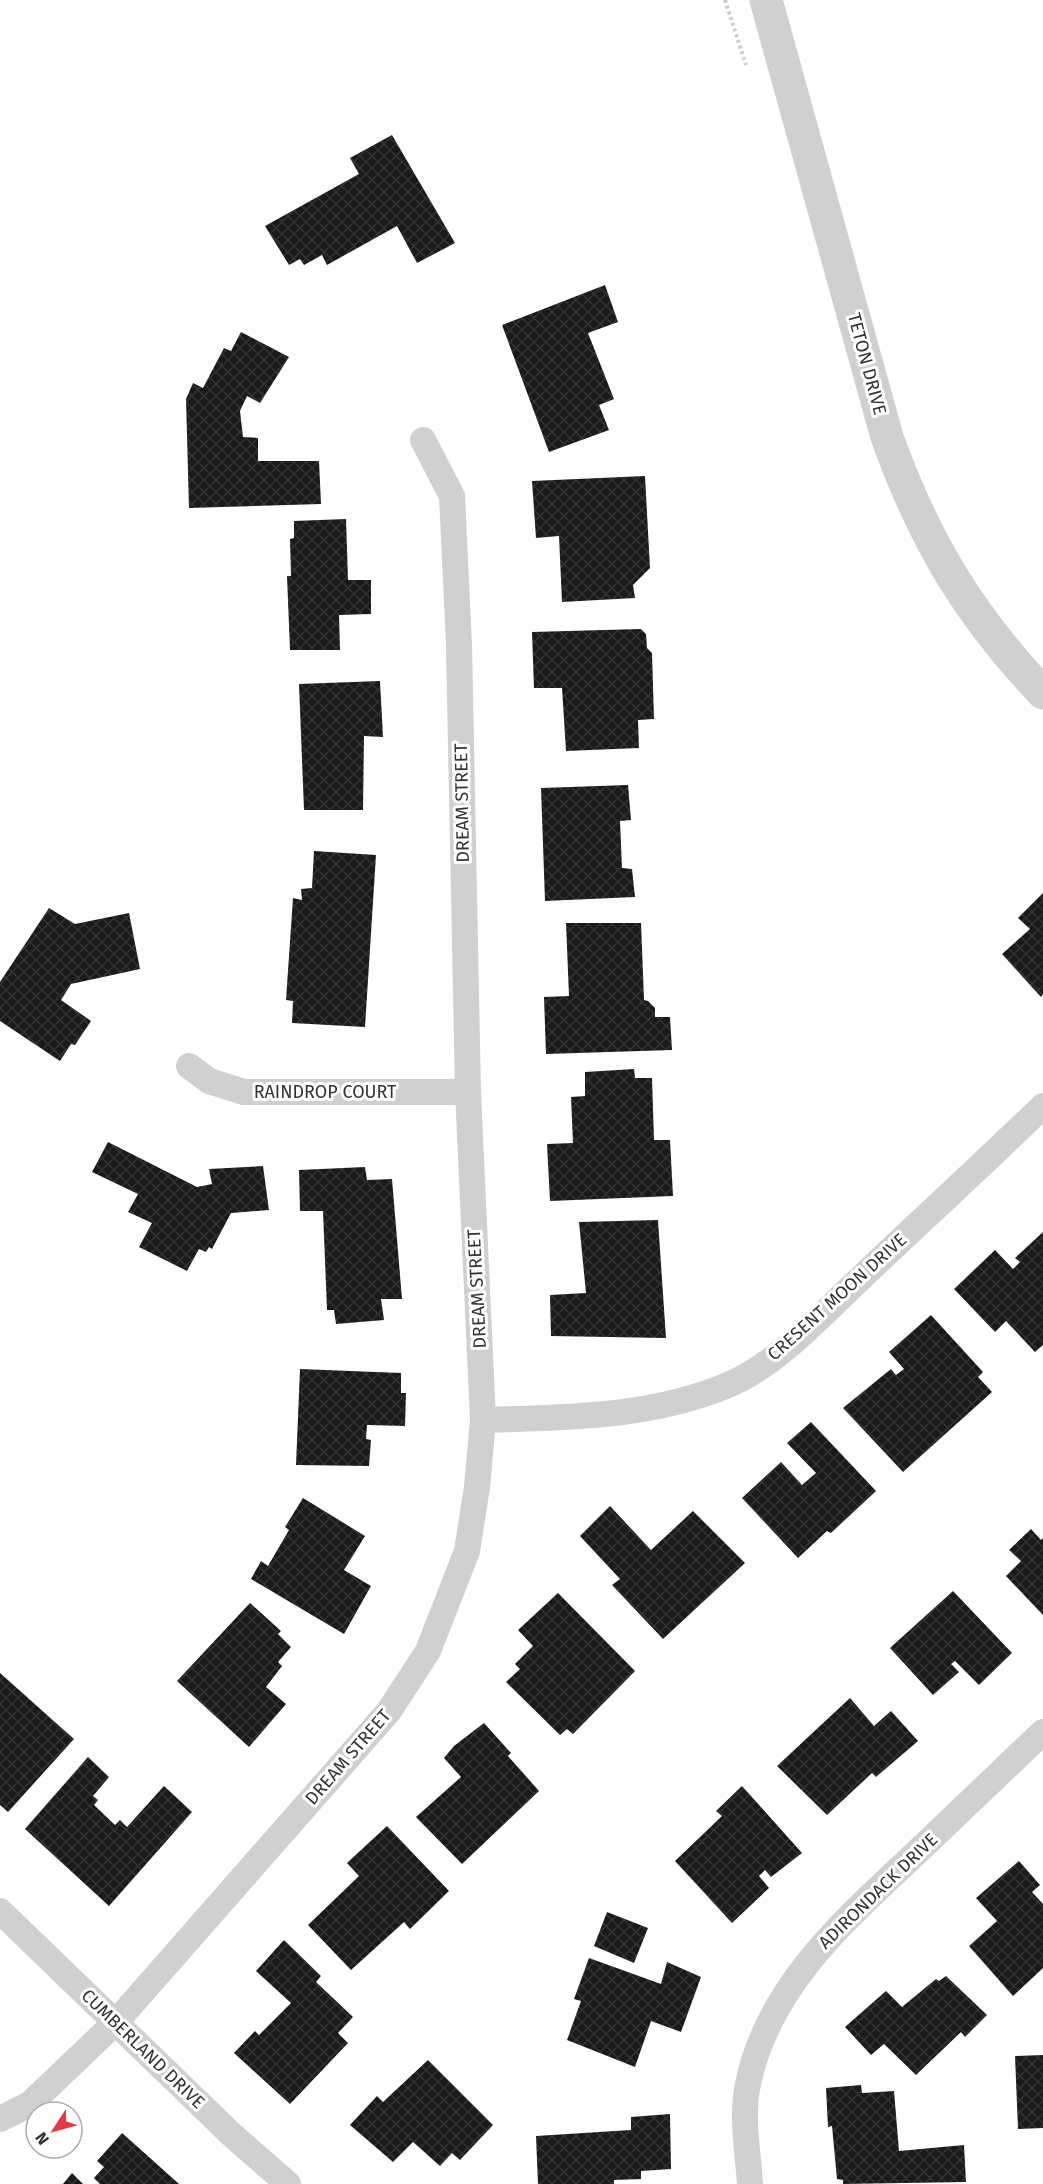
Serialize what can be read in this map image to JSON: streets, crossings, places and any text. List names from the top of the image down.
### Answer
{
  "streets": {
    "street": [
      "TETON DRIVE",
      "DREAM STREET",
      "RAINDROP COURT",
      "CRESENT MOON DRIVE",
      "ADIRONDACK DRIVE",
      "CUMBERLAND DRIVE"
    ]
  },
  "crossings": [
    ["DREAM STREET", "RAINDROP COURT"],
    ["DREAM STREET", "CRESENT MOON DRIVE"],
    ["DREAM STREET", "CUMBERLAND DRIVE"]
  ],
  "north": "bottom left"
}
